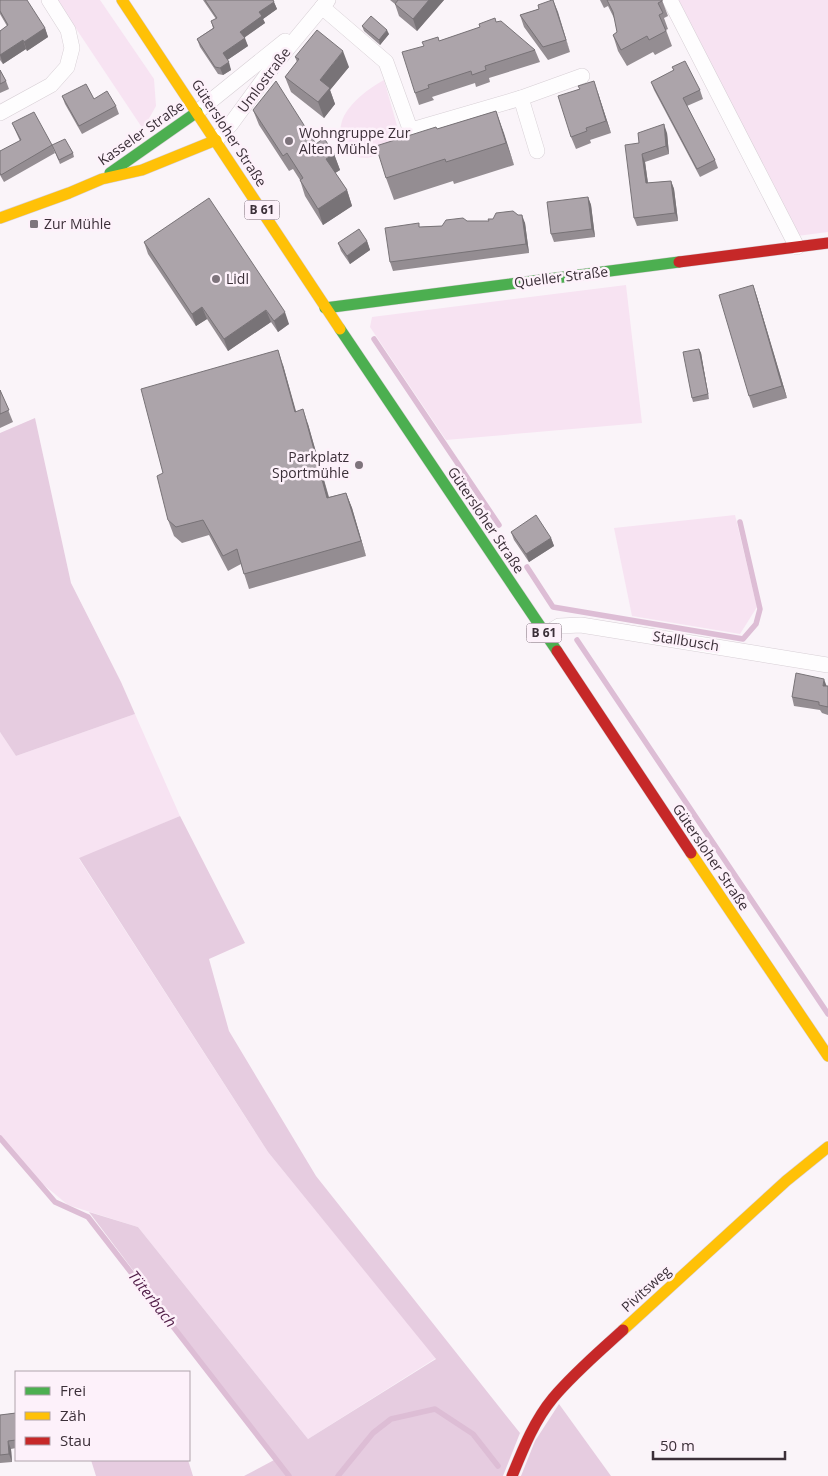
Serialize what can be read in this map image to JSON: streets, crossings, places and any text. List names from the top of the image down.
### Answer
{
  "streets": {
    "street": [
      "Umlostraße",
      "Kasseler Straße",
      "Gütersloher Straße",
      "B 61",
      "Queller Straße",
      "Stallbusch",
      "Pivitsweg"
    ]
  },
  "crossings": [
    ["Umlostraße", "Kasseler Straße"],
    ["Umlostraße", "Gütersloher Straße"],
    ["Kasseler Straße", "Gütersloher Straße"],
    ["Gütersloher Straße", "Queller Straße"],
    ["Gütersloher Straße", "Stallbusch"]
  ],
  "water": ["Tüterbach"],
  "places": {
    "other": ["Wohngruppe Zur Alten Mühle", "Lidl", "Parkplatz Sportmühle"],
    "transit": ["Zur Mühle"]
  },
  "legend": ["Frei", "Zäh", "Stau"],
  "scale_bar": "50 m"
}
